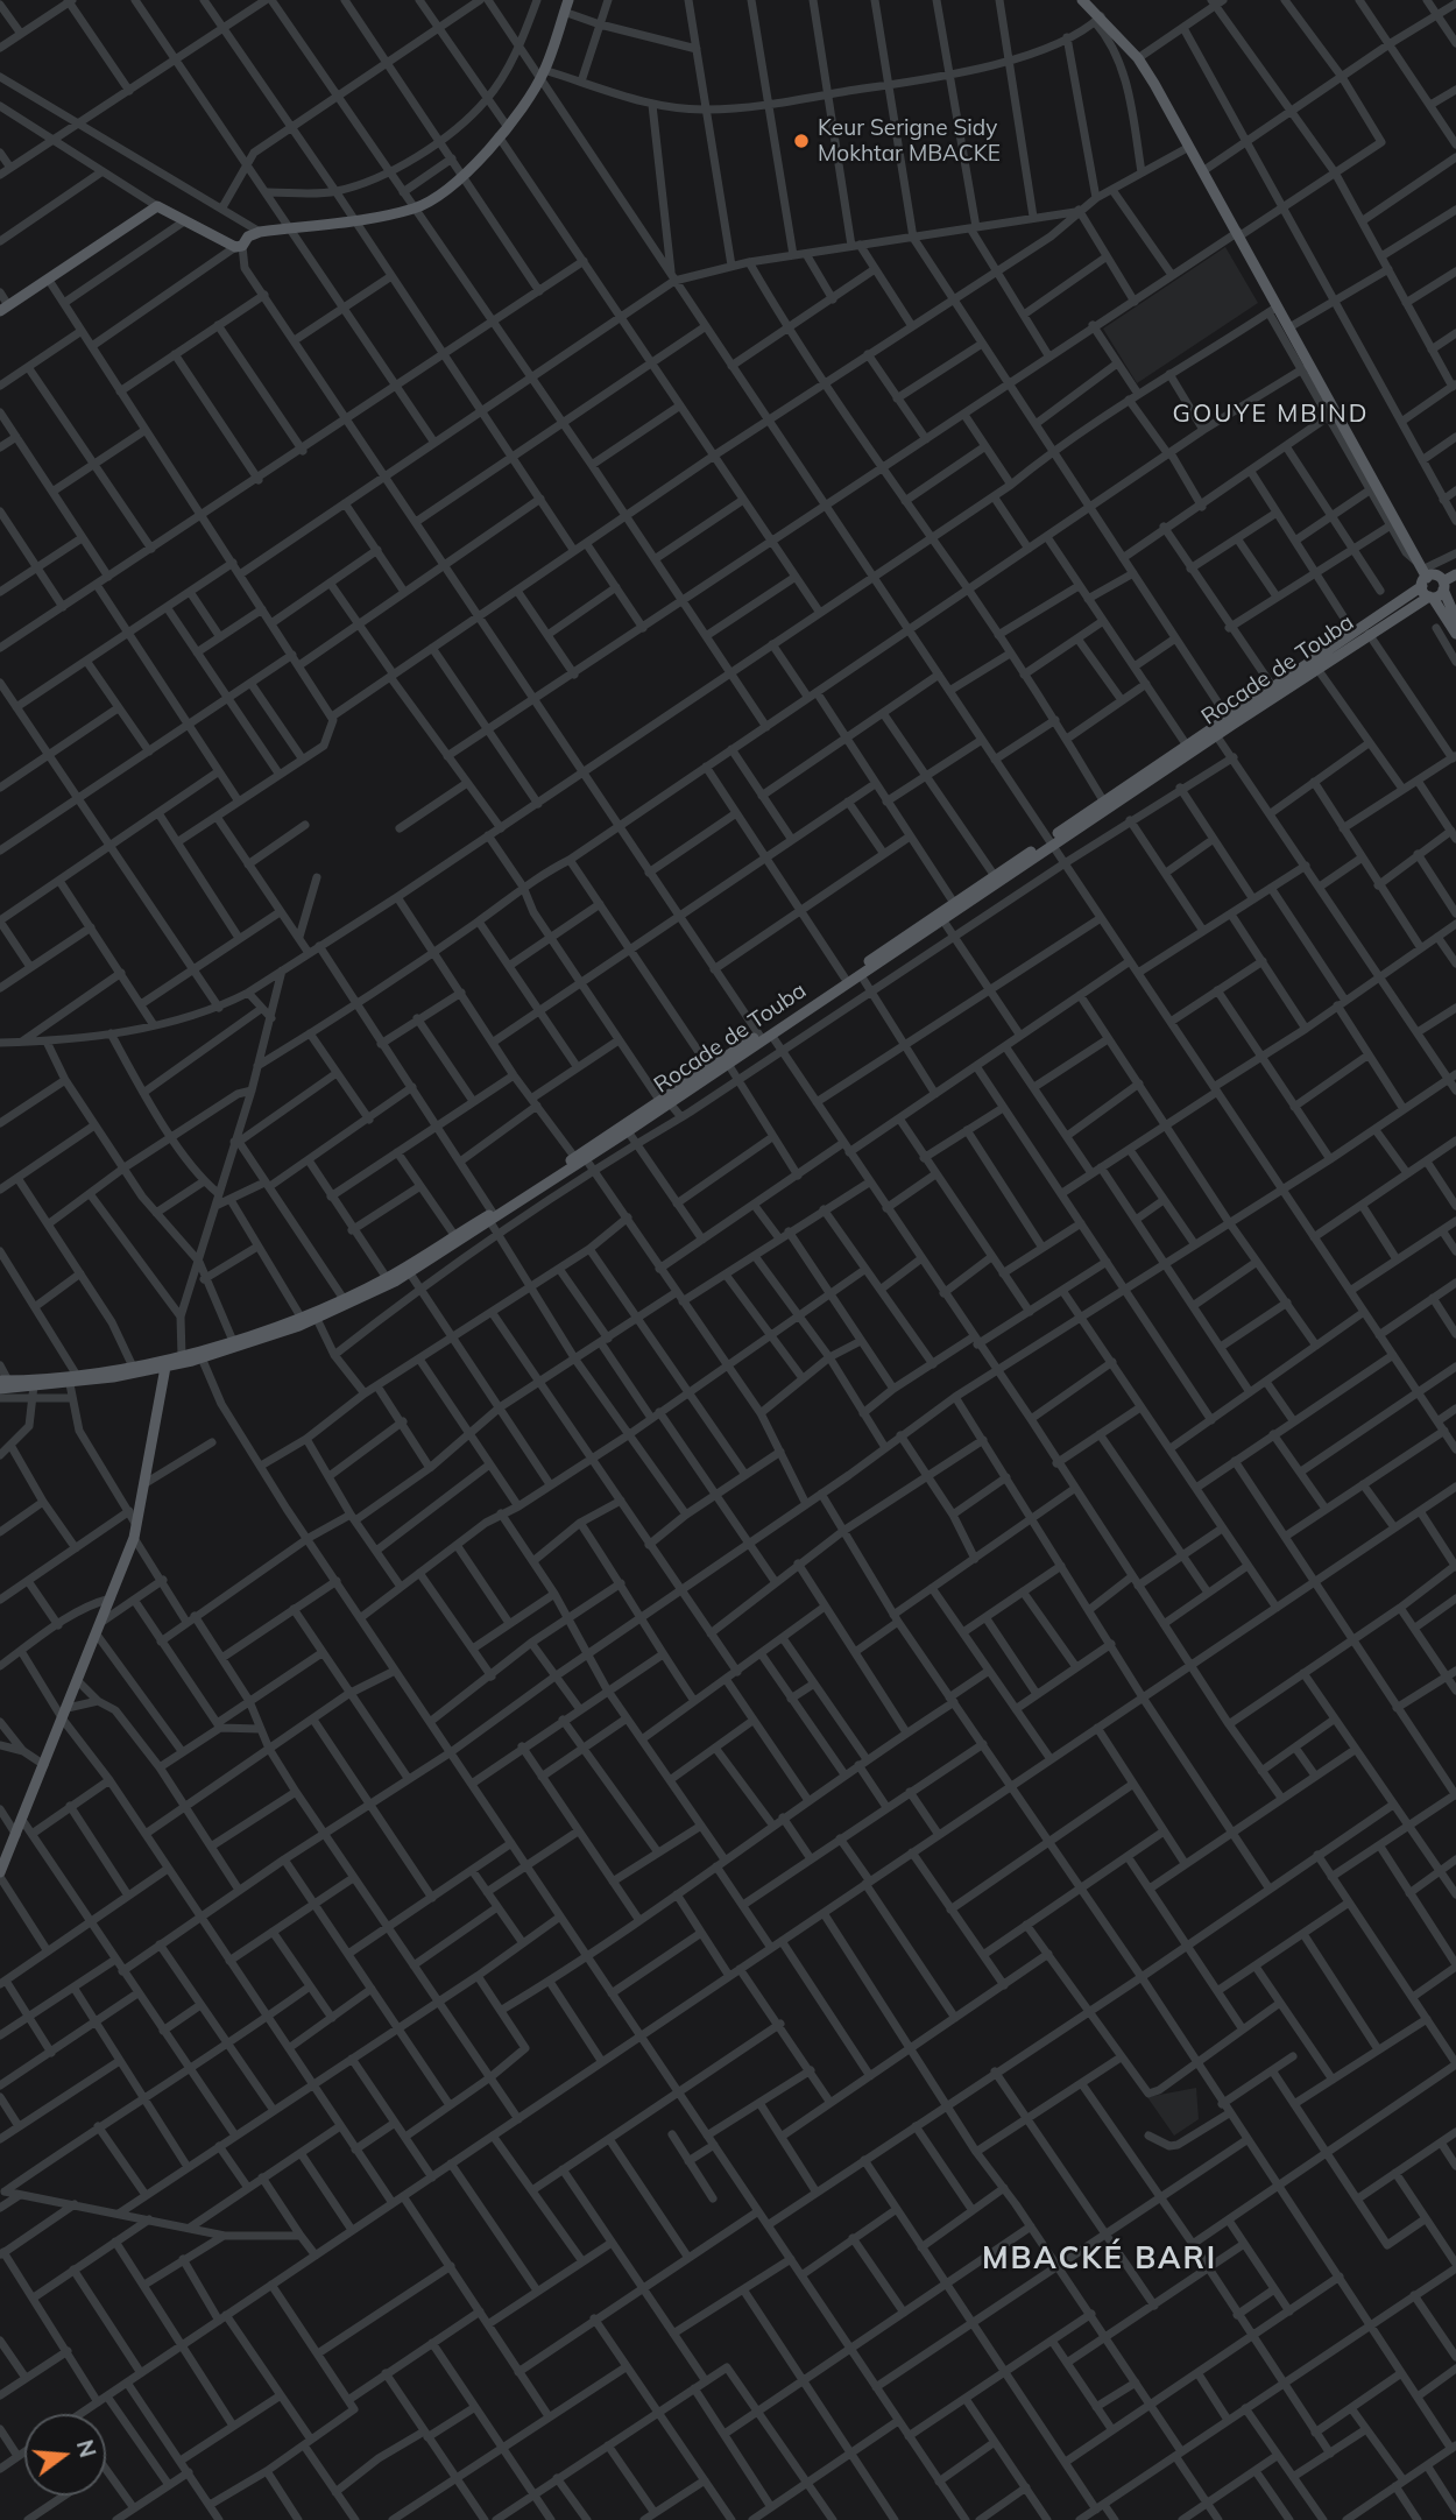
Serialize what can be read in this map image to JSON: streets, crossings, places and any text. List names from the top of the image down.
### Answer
{
  "streets": {
    "main road": ["Rocade de Touba"]
  },
  "districts": ["GOUYE MBIND", "MBACKÉ BARI"],
  "places": ["Keur Serigne Sidy Mokhtar MBACKE"],
  "north": "right"
}
